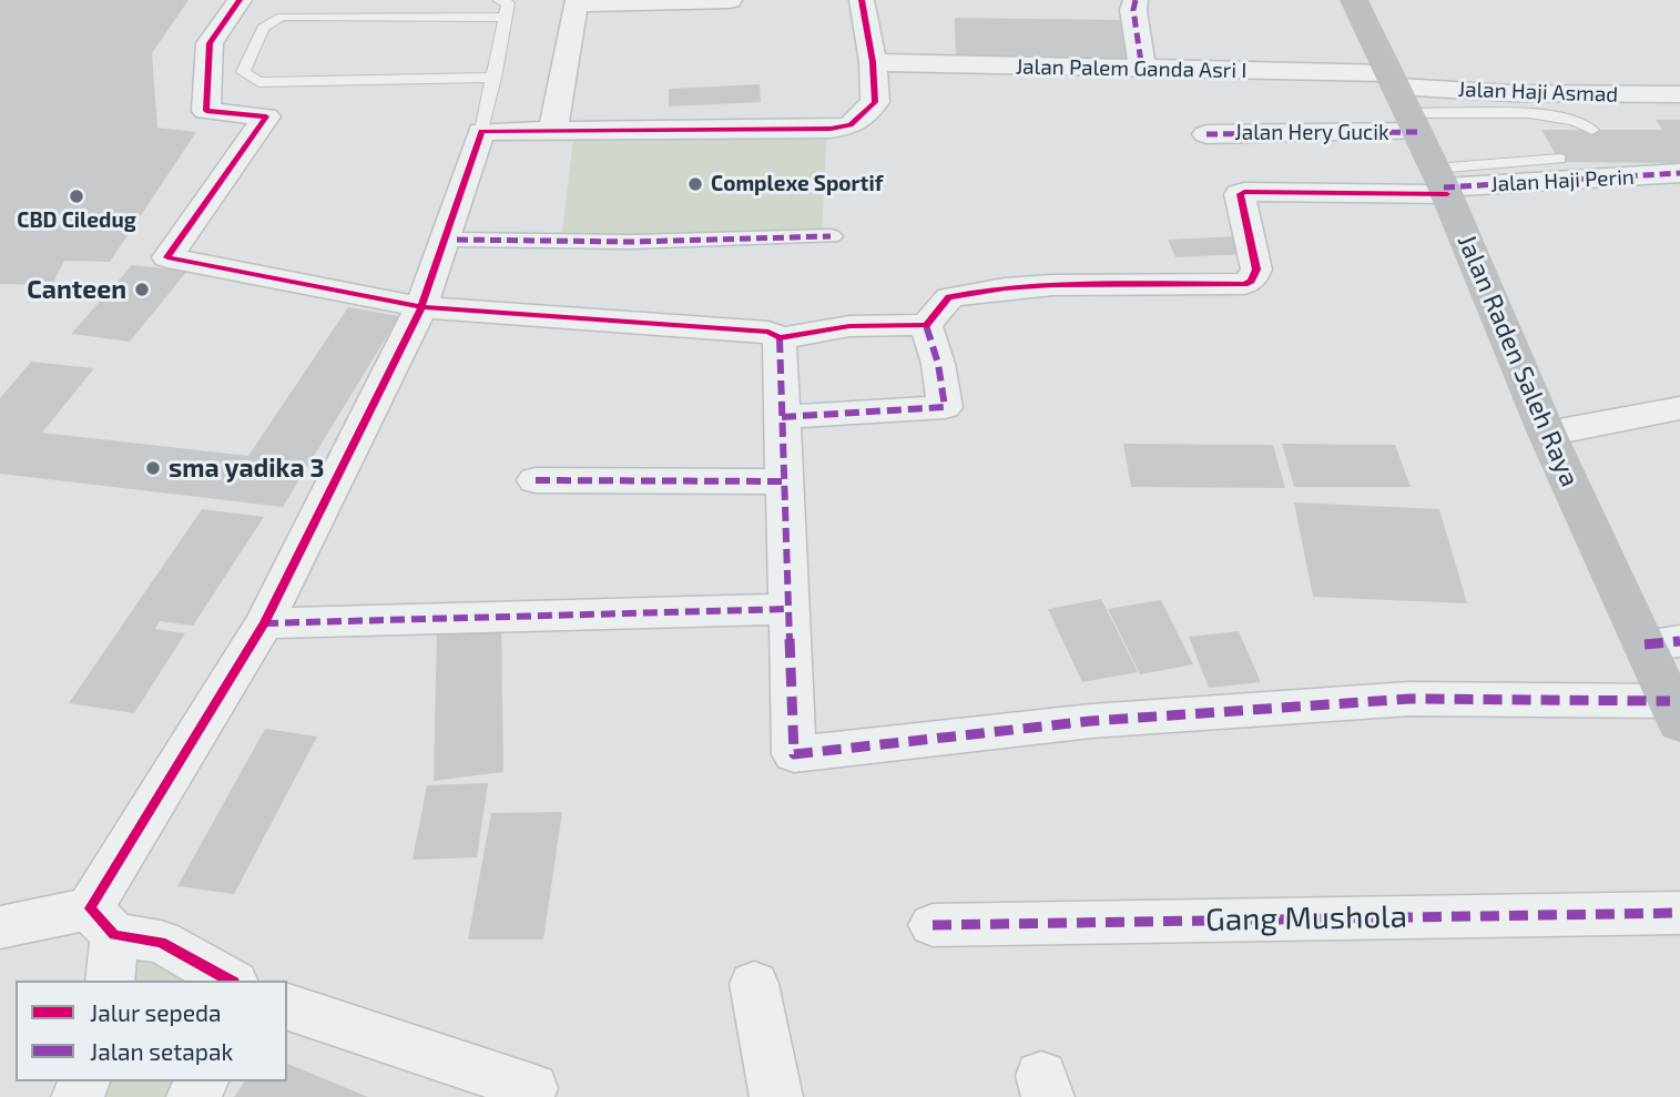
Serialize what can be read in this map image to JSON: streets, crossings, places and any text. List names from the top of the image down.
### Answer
{
  "streets": {
    "main road": ["Jalan Raden Saleh Raya"],
    "street": [
      "Jalan Palem Ganda Asri I",
      "Jalan Haji Asmad",
      "Jalan Hery Gucik",
      "Jalan Haji Perin",
      "Gang Mushola"
    ]
  },
  "crossings": [
    ["Jalan Palem Ganda Asri I", "Jalan Haji Asmad"],
    ["Jalan Palem Ganda Asri I", "Jalan Hery Gucik"],
    ["Jalan Palem Ganda Asri I", "Jalan Raden Saleh Raya"],
    ["Jalan Haji Asmad", "Jalan Hery Gucik"],
    ["Jalan Haji Asmad", "Jalan Raden Saleh Raya"],
    ["Jalan Hery Gucik", "Jalan Raden Saleh Raya"],
    ["Jalan Haji Perin", "Jalan Raden Saleh Raya"]
  ],
  "places": [
    "Complexe Sportif",
    "CBD Ciledug",
    "Canteen",
    "sma yadika 3"
  ],
  "legend": ["Jalur sepeda", "Jalan setapak"]
}
